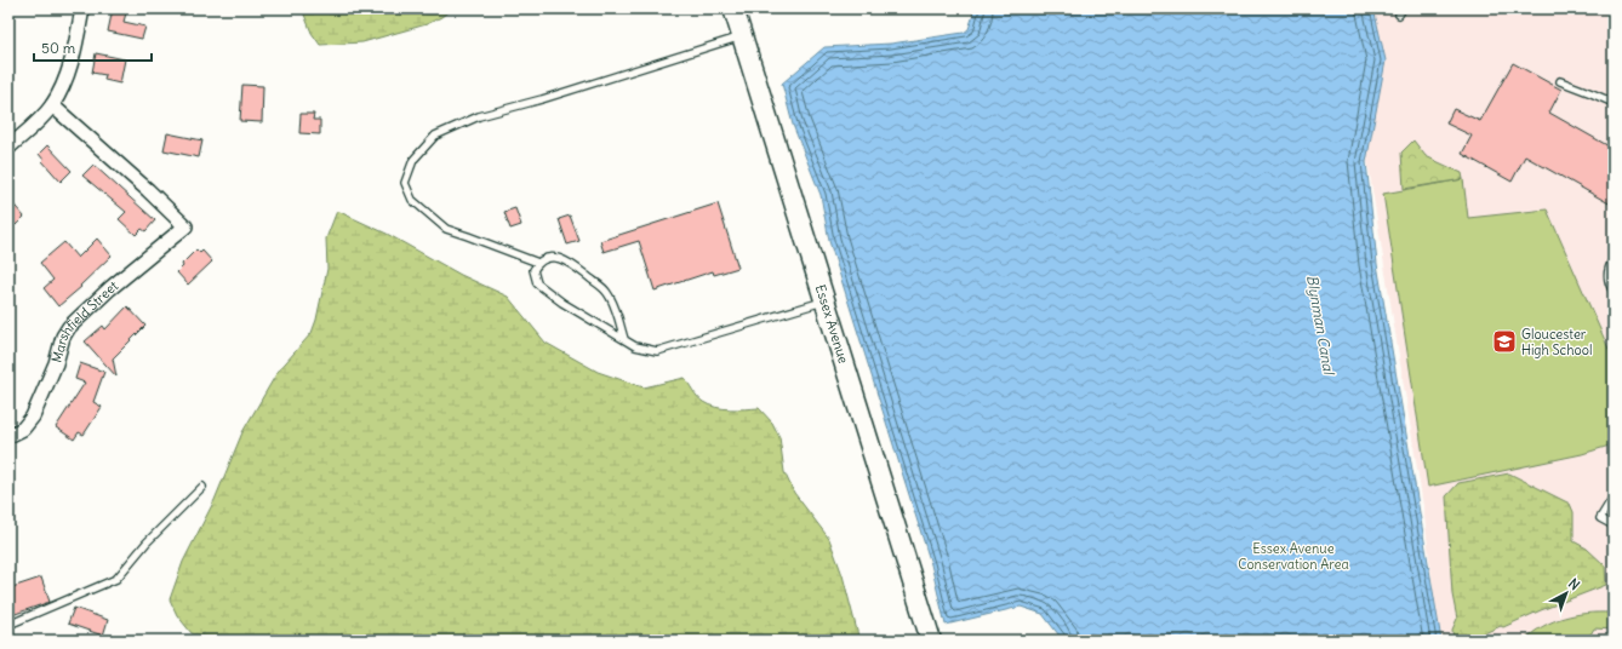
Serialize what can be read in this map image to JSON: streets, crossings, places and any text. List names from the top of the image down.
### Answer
{
  "streets": {
    "street": ["Marshfield Street", "Essex Avenue"]
  },
  "water": ["Blynman Canal"],
  "parks": ["Essex Avenue Conservation Area"],
  "places": {
    "school or university": ["Gloucester High School"]
  },
  "scale_bar": "50 m",
  "north": "top right"
}
